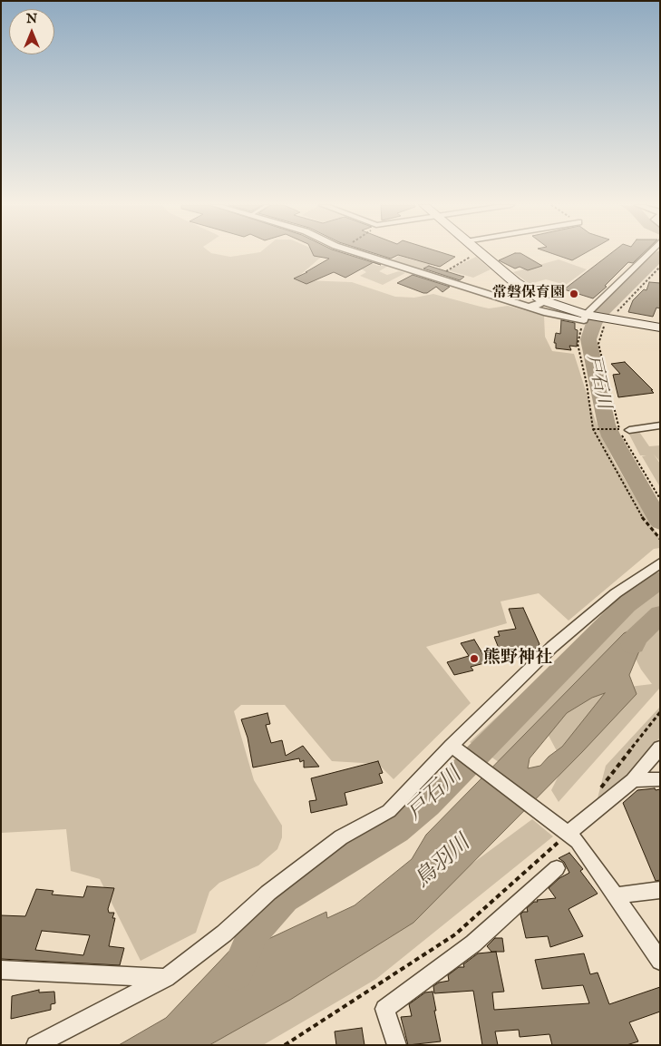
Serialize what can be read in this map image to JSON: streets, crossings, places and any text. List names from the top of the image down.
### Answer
{
  "water": ["戸石川", "鳥羽川"],
  "places": ["常磐保育園", "熊野神社"],
  "north": "top"
}
